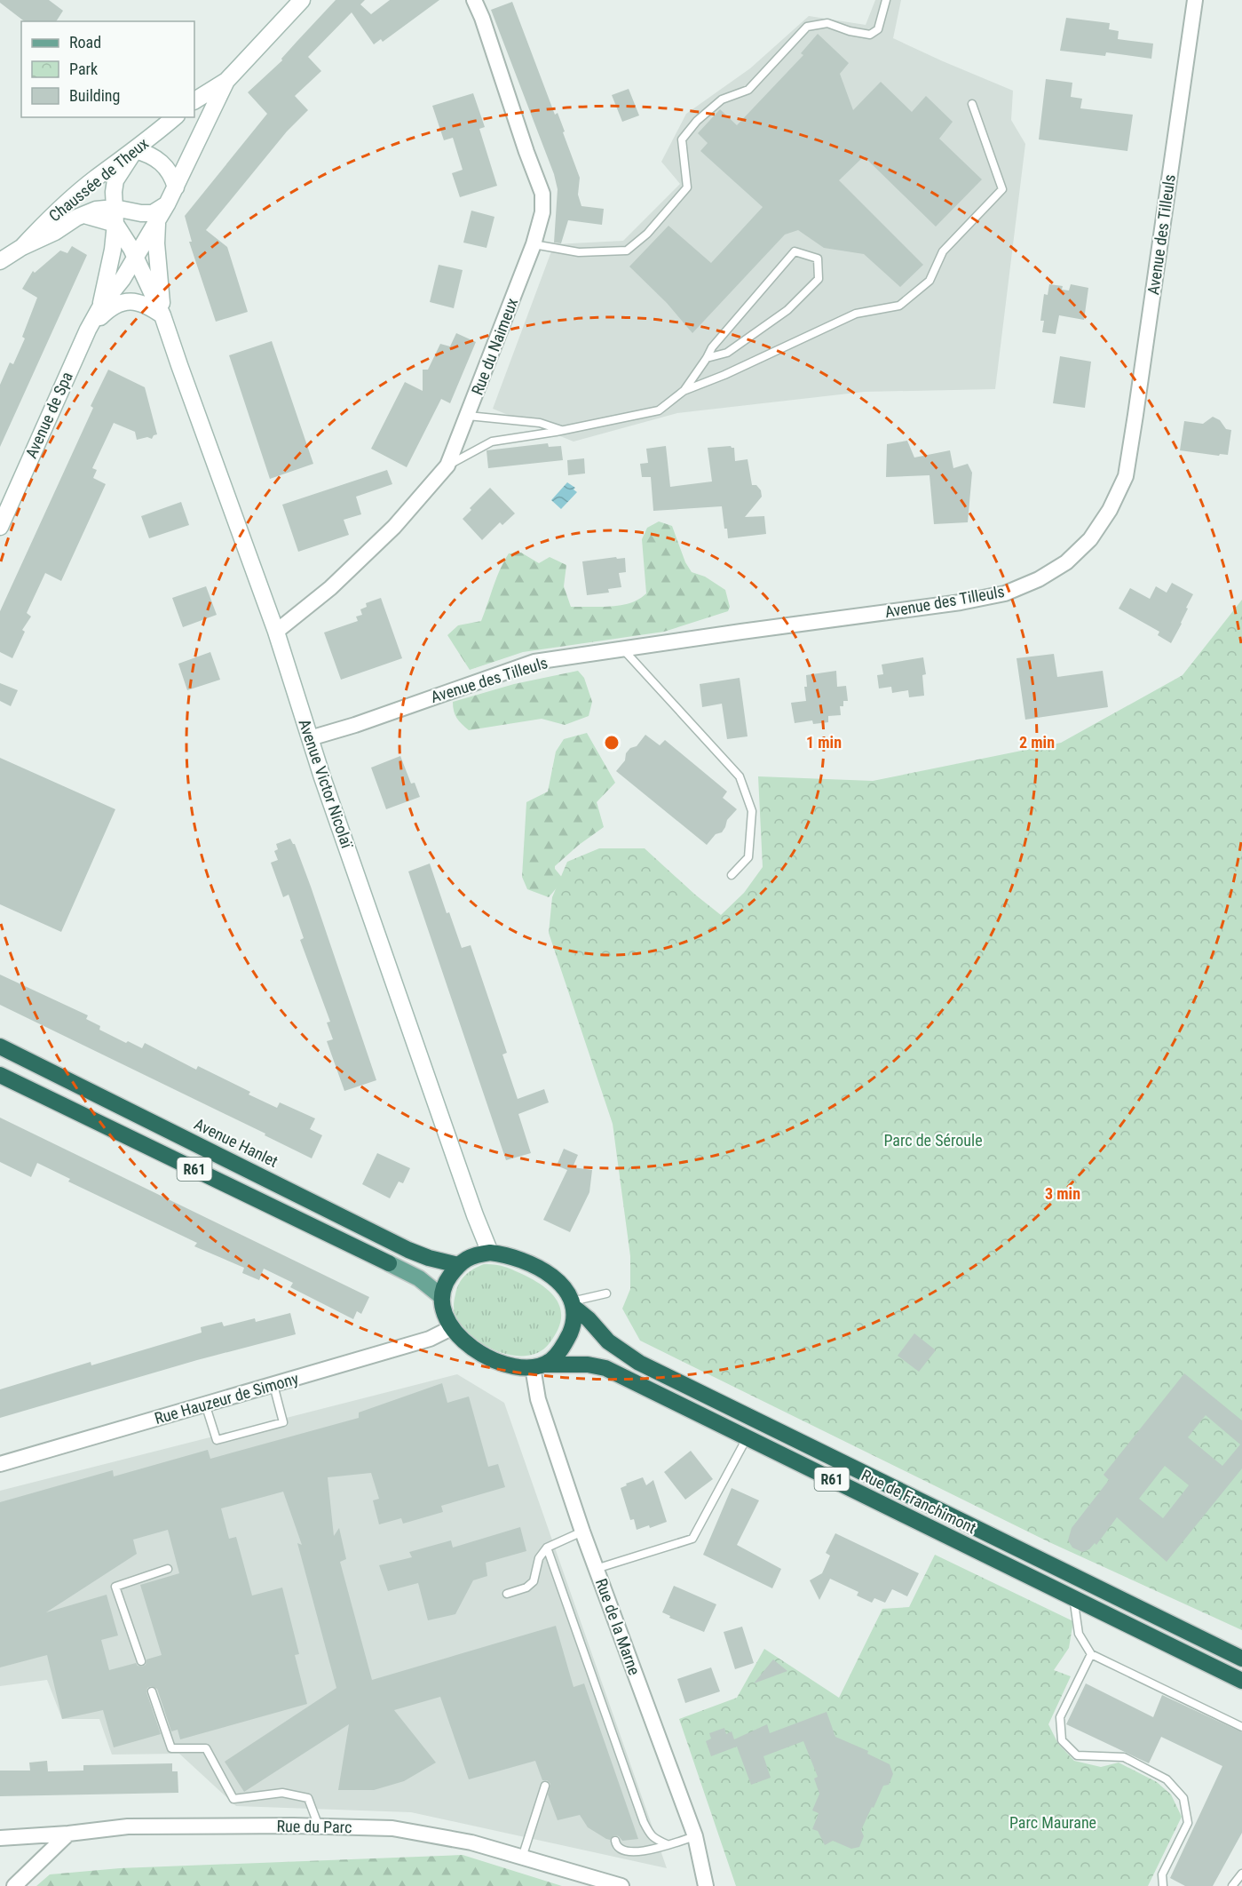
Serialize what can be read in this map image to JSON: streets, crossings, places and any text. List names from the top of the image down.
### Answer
{
  "streets": {
    "highway": ["Avenue Hanlet", "R61", "Rue de Franchimont"],
    "street": [
      "Chaussée de Theux",
      "Avenue des Tilleuls",
      "Rue du Naimeux",
      "Avenue de Spa",
      "Avenue Victor Nicolaï",
      "Rue Hauzeur de Simony",
      "Rue de la Marne",
      "Rue du Parc"
    ]
  },
  "crossings": [
    ["Chaussée de Theux", "Avenue de Spa"],
    ["Avenue des Tilleuls", "Avenue Victor Nicolaï"],
    ["Rue du Naimeux", "Avenue Victor Nicolaï"],
    ["Avenue Victor Nicolaï", "Avenue Hanlet"],
    ["Avenue Victor Nicolaï", "R61"],
    ["Avenue Victor Nicolaï", "Rue Hauzeur de Simony"],
    ["Avenue Victor Nicolaï", "Rue de Franchimont"],
    ["Avenue Victor Nicolaï", "Rue de la Marne"],
    ["Avenue Hanlet", "R61"],
    ["Avenue Hanlet", "Rue Hauzeur de Simony"],
    ["Avenue Hanlet", "Rue de Franchimont"],
    ["Avenue Hanlet", "Rue de la Marne"],
    ["R61", "Rue Hauzeur de Simony"],
    ["R61", "Rue de Franchimont"],
    ["R61", "Rue de la Marne"],
    ["Rue Hauzeur de Simony", "Rue de Franchimont"],
    ["Rue Hauzeur de Simony", "Rue de la Marne"],
    ["Rue de Franchimont", "Rue de la Marne"]
  ],
  "parks": ["Parc de Séroule", "Parc Maurane"],
  "legend": ["Road", "Park", "Building"],
  "rings": ["1 min", "2 min", "3 min"]
}
